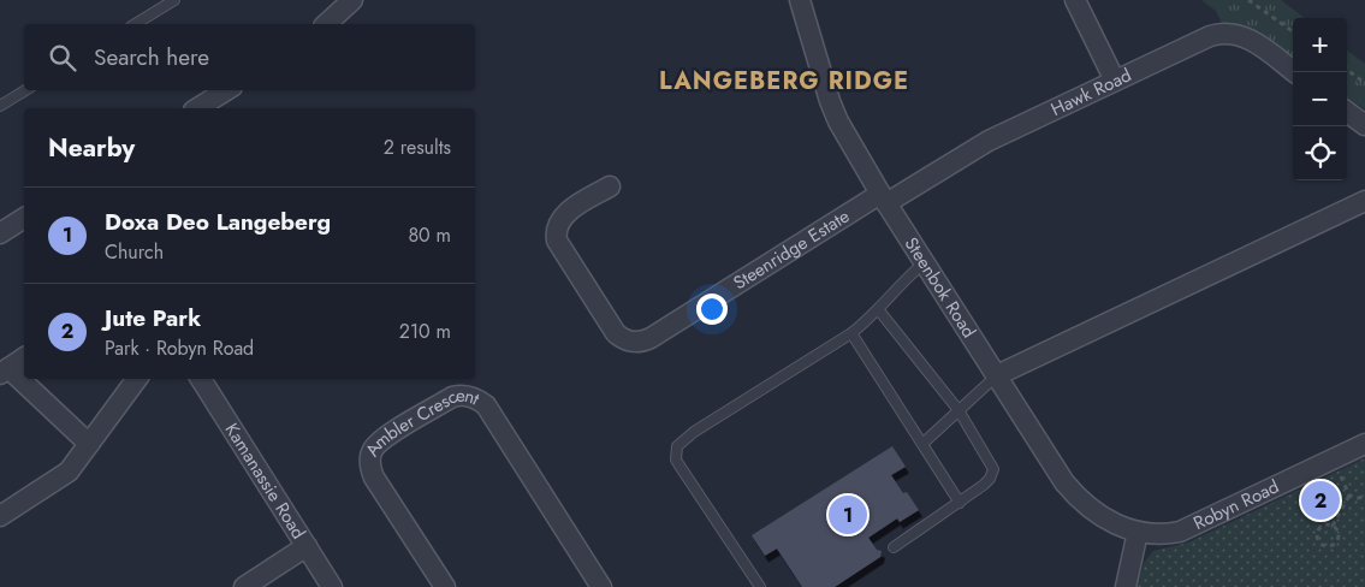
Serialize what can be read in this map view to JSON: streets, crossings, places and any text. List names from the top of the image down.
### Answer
{
  "streets": {
    "street": [
      "Hawk Road",
      "Steenridge Estate",
      "Steenbok Road",
      "Ambler Crescent",
      "Kamanassie Road",
      "Robyn Road"
    ]
  },
  "crossings": [
    ["Hawk Road", "Steenridge Estate"],
    ["Hawk Road", "Steenbok Road"],
    ["Steenridge Estate", "Steenbok Road"],
    ["Steenbok Road", "Robyn Road"]
  ],
  "districts": ["LANGEBERG RIDGE"],
  "page": {
    "map_buttons": ["+", "−"],
    "search": "Search here",
    "heading": ["Nearby", "2 results"],
    "list": [
      {
        "mark": "1",
        "name": "Doxa Deo Langeberg",
        "note": "Church",
        "value": "80 m"
      },
      {
        "mark": "2",
        "name": "Jute Park",
        "note": "Park · Robyn Road",
        "value": "210 m"
      }
    ],
    "pins": ["2", "1"]
  }
}
